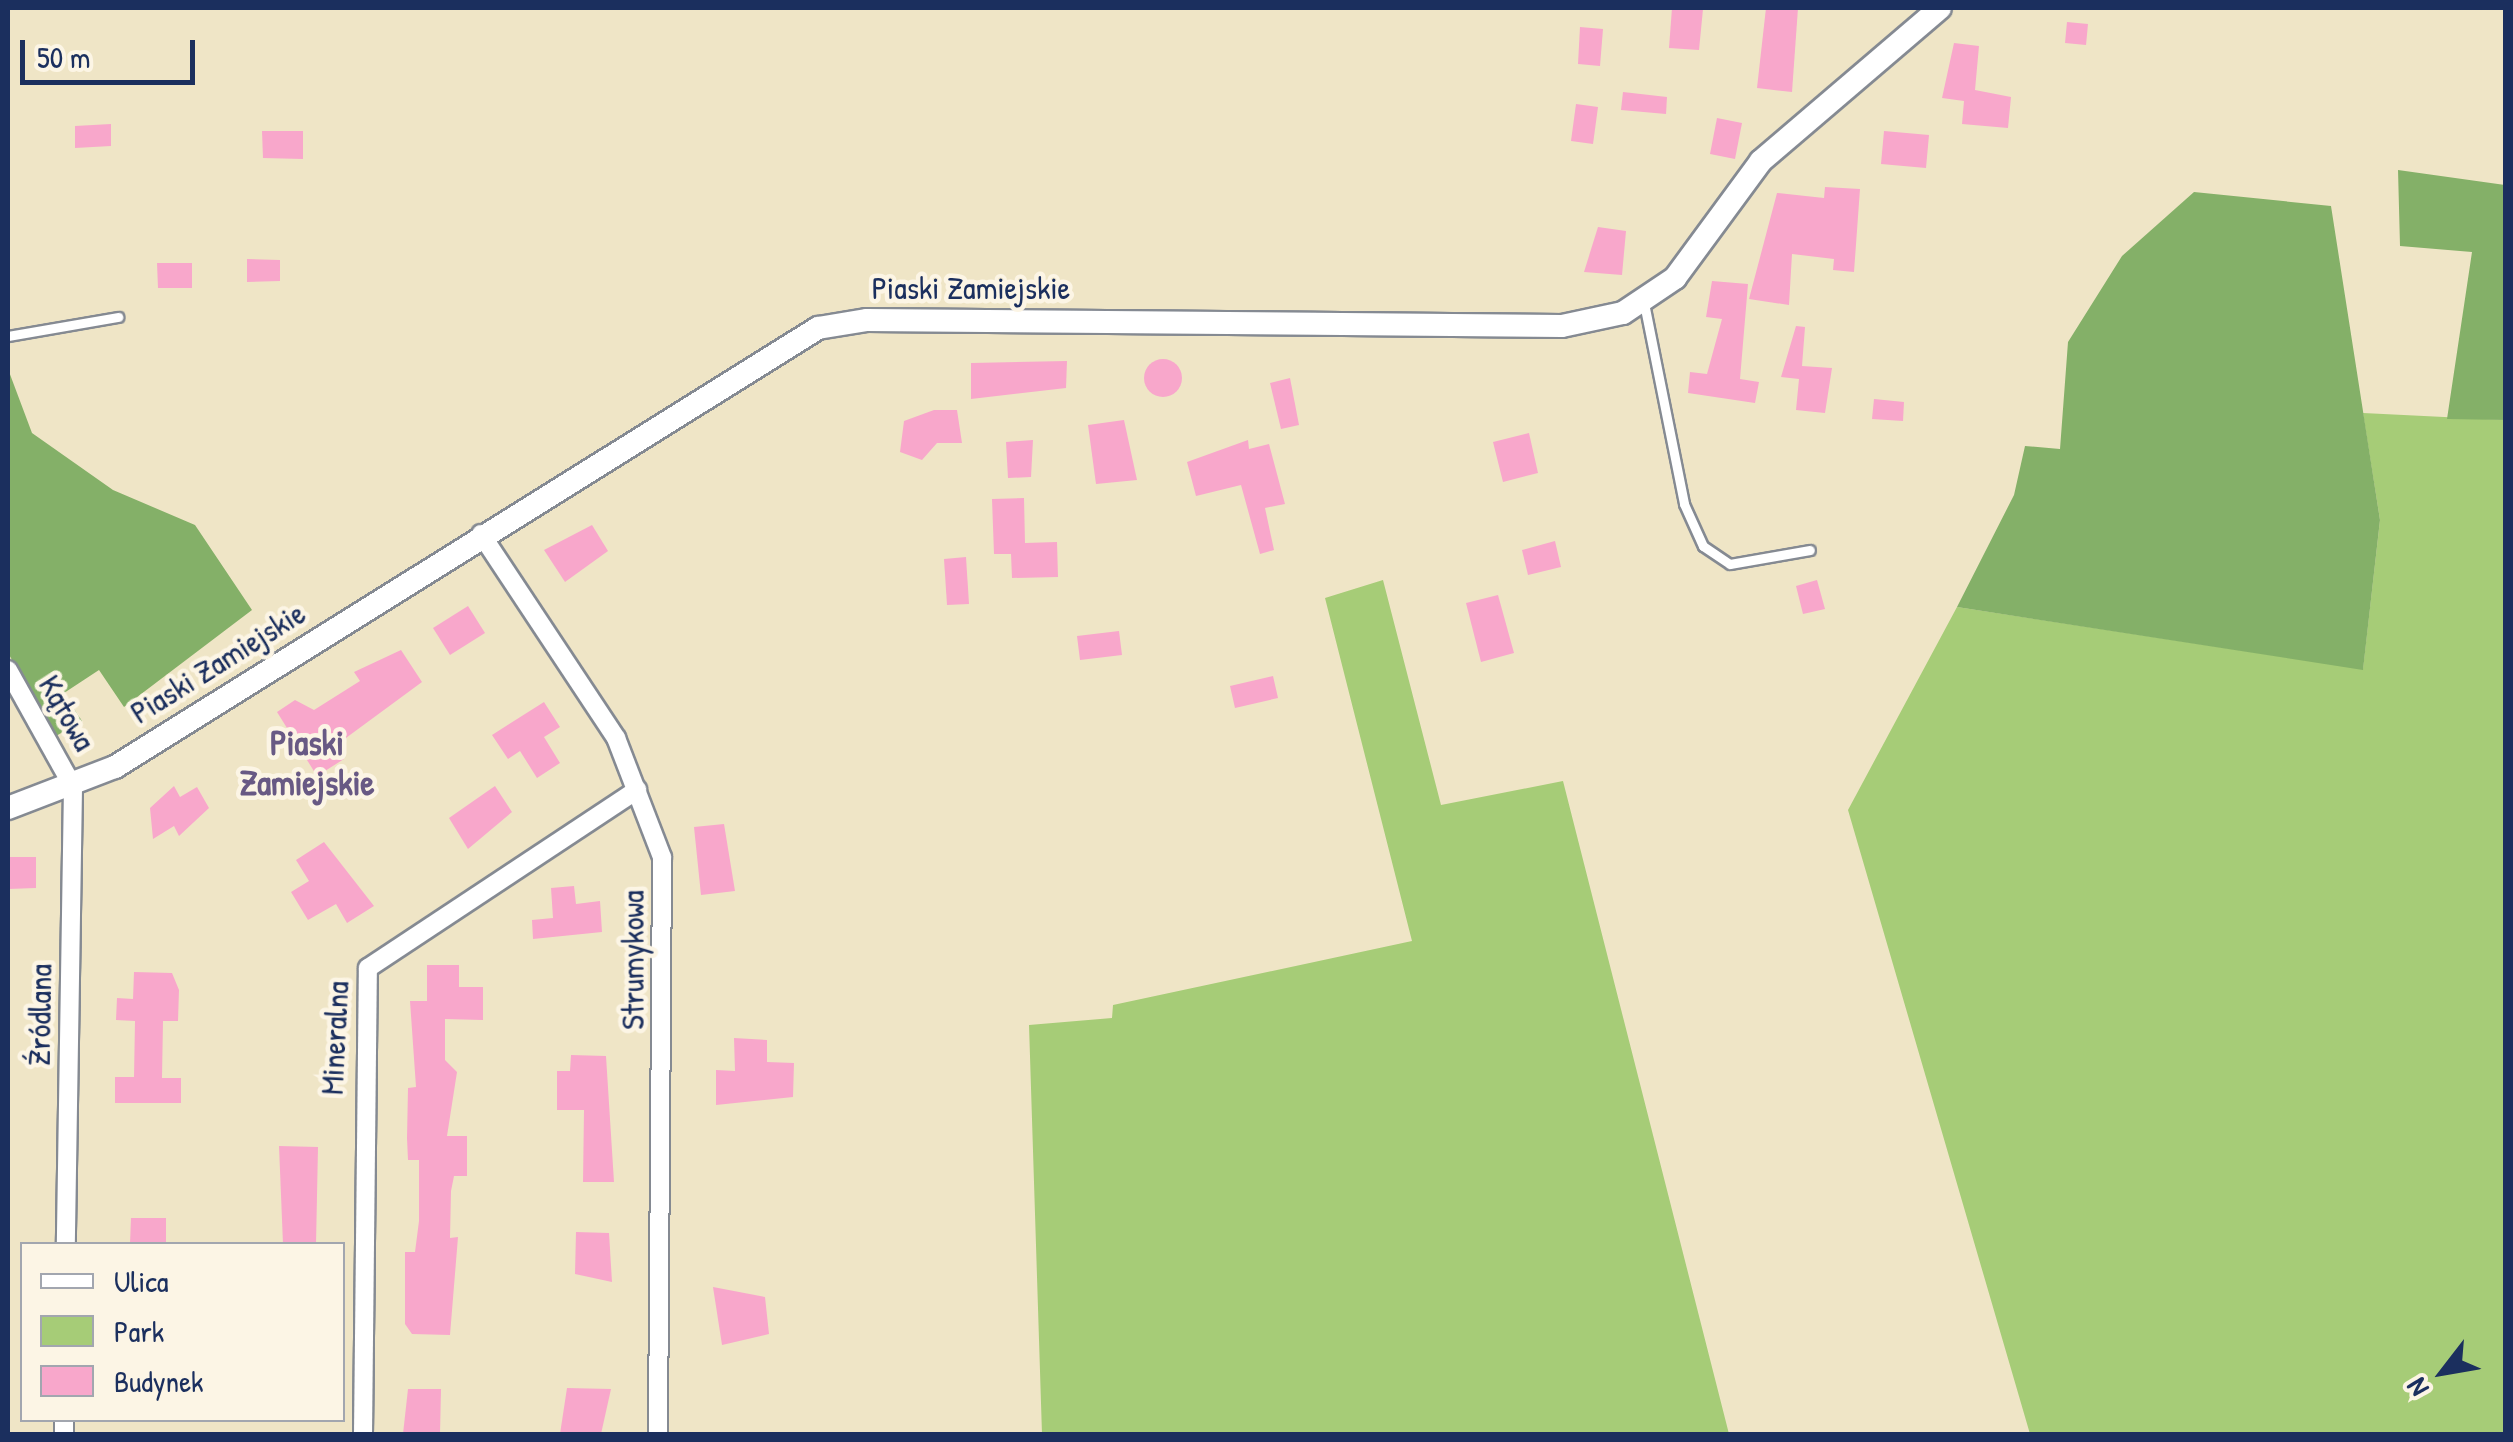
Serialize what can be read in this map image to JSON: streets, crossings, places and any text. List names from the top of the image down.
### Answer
{
  "streets": {
    "street": [
      "Piaski Zamiejskie",
      "Kątowa",
      "Strumykowa",
      "Źródlana",
      "Mineralna"
    ]
  },
  "crossings": [
    ["Piaski Zamiejskie", "Kątowa"],
    ["Piaski Zamiejskie", "Strumykowa"],
    ["Piaski Zamiejskie", "Źródlana"],
    ["Kątowa", "Źródlana"],
    ["Strumykowa", "Mineralna"]
  ],
  "districts": ["Piaski Zamiejskie"],
  "legend": ["Ulica", "Park", "Budynek"],
  "scale_bar": "50 m",
  "north": "bottom left"
}
